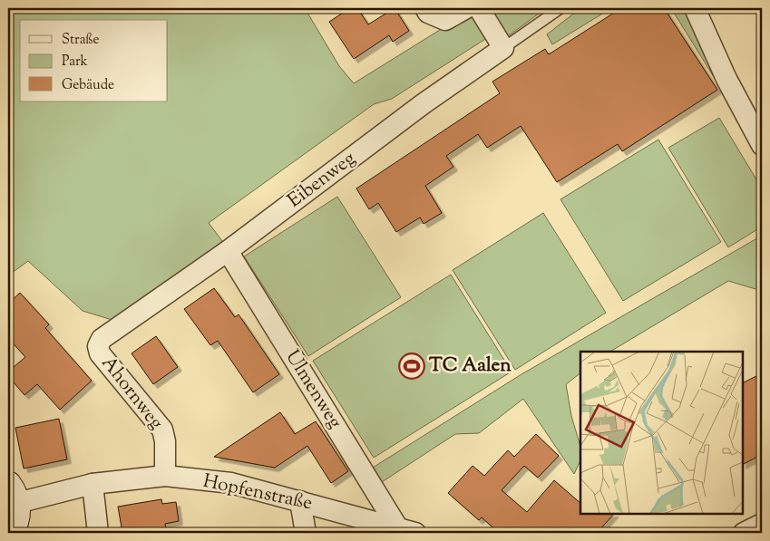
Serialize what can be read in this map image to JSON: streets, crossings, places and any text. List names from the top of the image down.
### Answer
{
  "streets": {
    "street": [
      "Eibenweg",
      "Ulmenweg",
      "Ahornweg",
      "Hopfenstraße"
    ]
  },
  "crossings": [
    ["Eibenweg", "Ulmenweg"],
    ["Eibenweg", "Ahornweg"],
    ["Ulmenweg", "Hopfenstraße"],
    ["Ahornweg", "Hopfenstraße"]
  ],
  "places": {
    "sports": ["TC Aalen"]
  },
  "legend": ["Straße", "Park", "Gebäude"]
}
